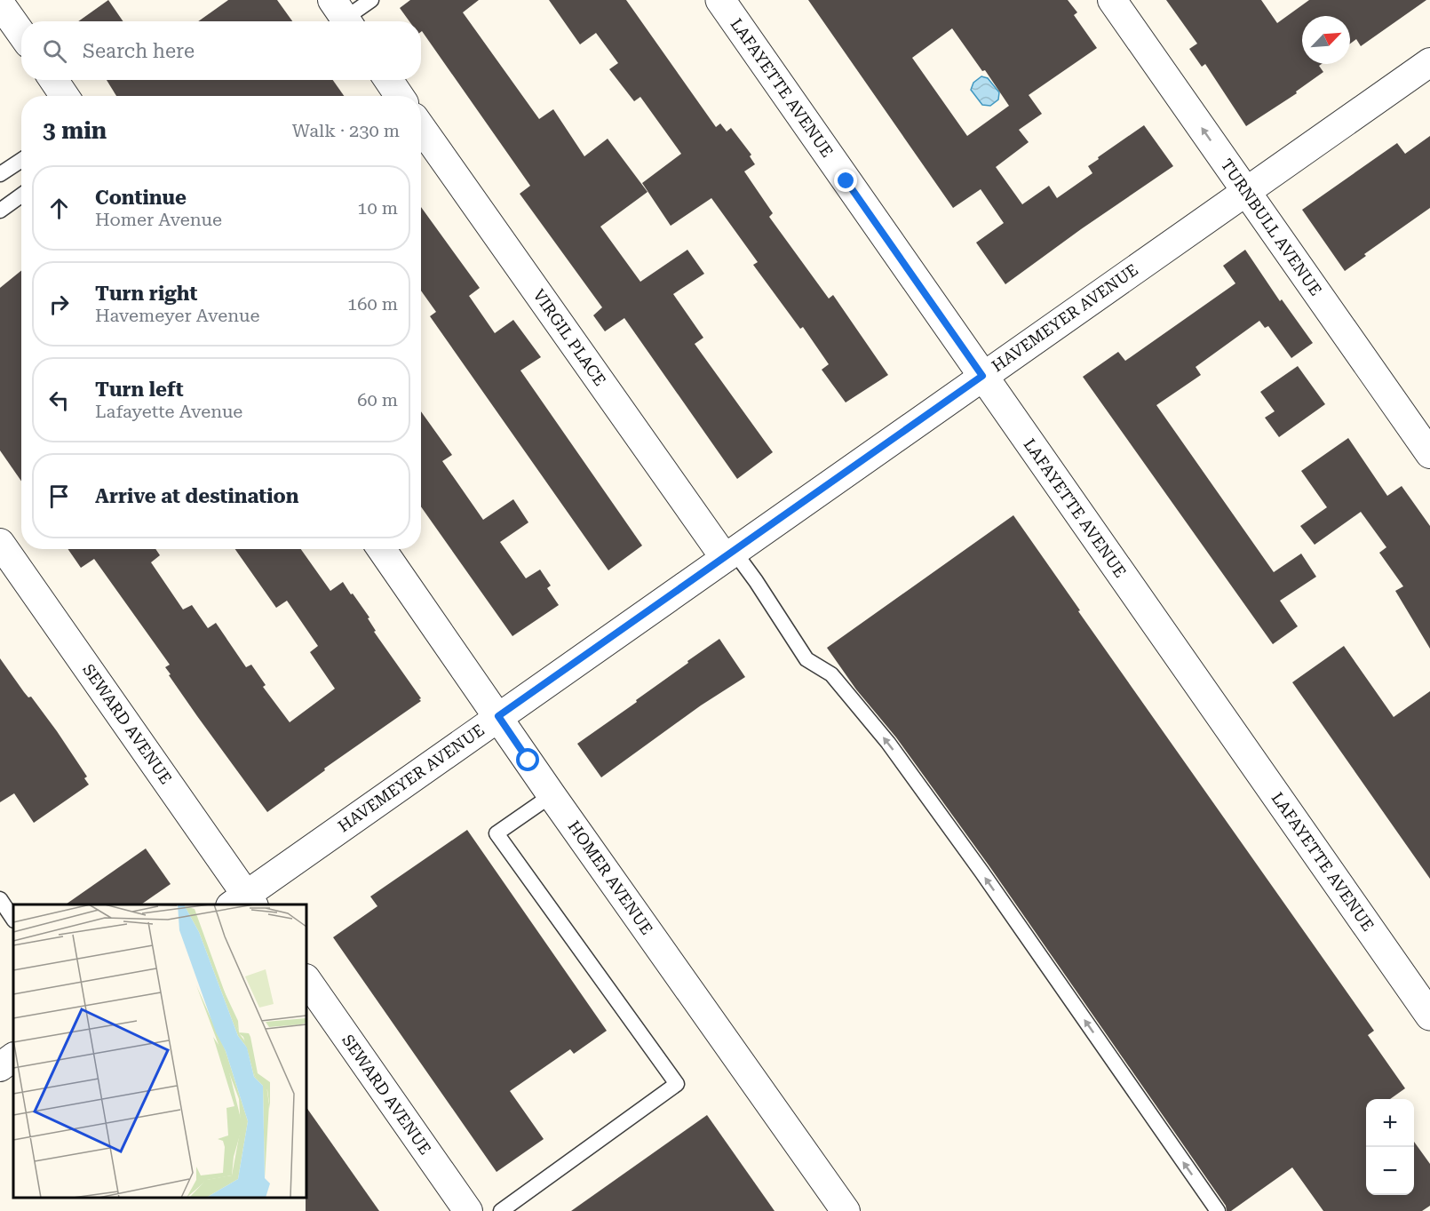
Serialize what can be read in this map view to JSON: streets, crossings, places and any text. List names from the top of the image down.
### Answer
{
  "streets": {
    "street": [
      "LAFAYETTE AVENUE",
      "TURNBULL AVENUE",
      "HAVEMEYER AVENUE",
      "VIRGIL PLACE",
      "SEWARD AVENUE",
      "HOMER AVENUE"
    ]
  },
  "crossings": [
    ["LAFAYETTE AVENUE", "HAVEMEYER AVENUE"],
    ["TURNBULL AVENUE", "HAVEMEYER AVENUE"],
    ["HAVEMEYER AVENUE", "VIRGIL PLACE"],
    ["HAVEMEYER AVENUE", "SEWARD AVENUE"],
    ["HAVEMEYER AVENUE", "HOMER AVENUE"]
  ],
  "one_way": ["TURNBULL AVENUE"],
  "north": "top right",
  "page": {
    "search": "Search here",
    "heading": ["3 min", "Walk · 230 m"],
    "list": [
      ["Continue", "Homer Avenue", "10 m"],
      ["Turn right", "Havemeyer Avenue", "160 m"],
      ["Turn left", "Lafayette Avenue", "60 m"],
      "Arrive at destination"
    ],
    "map_buttons": ["+", "−"]
  }
}
